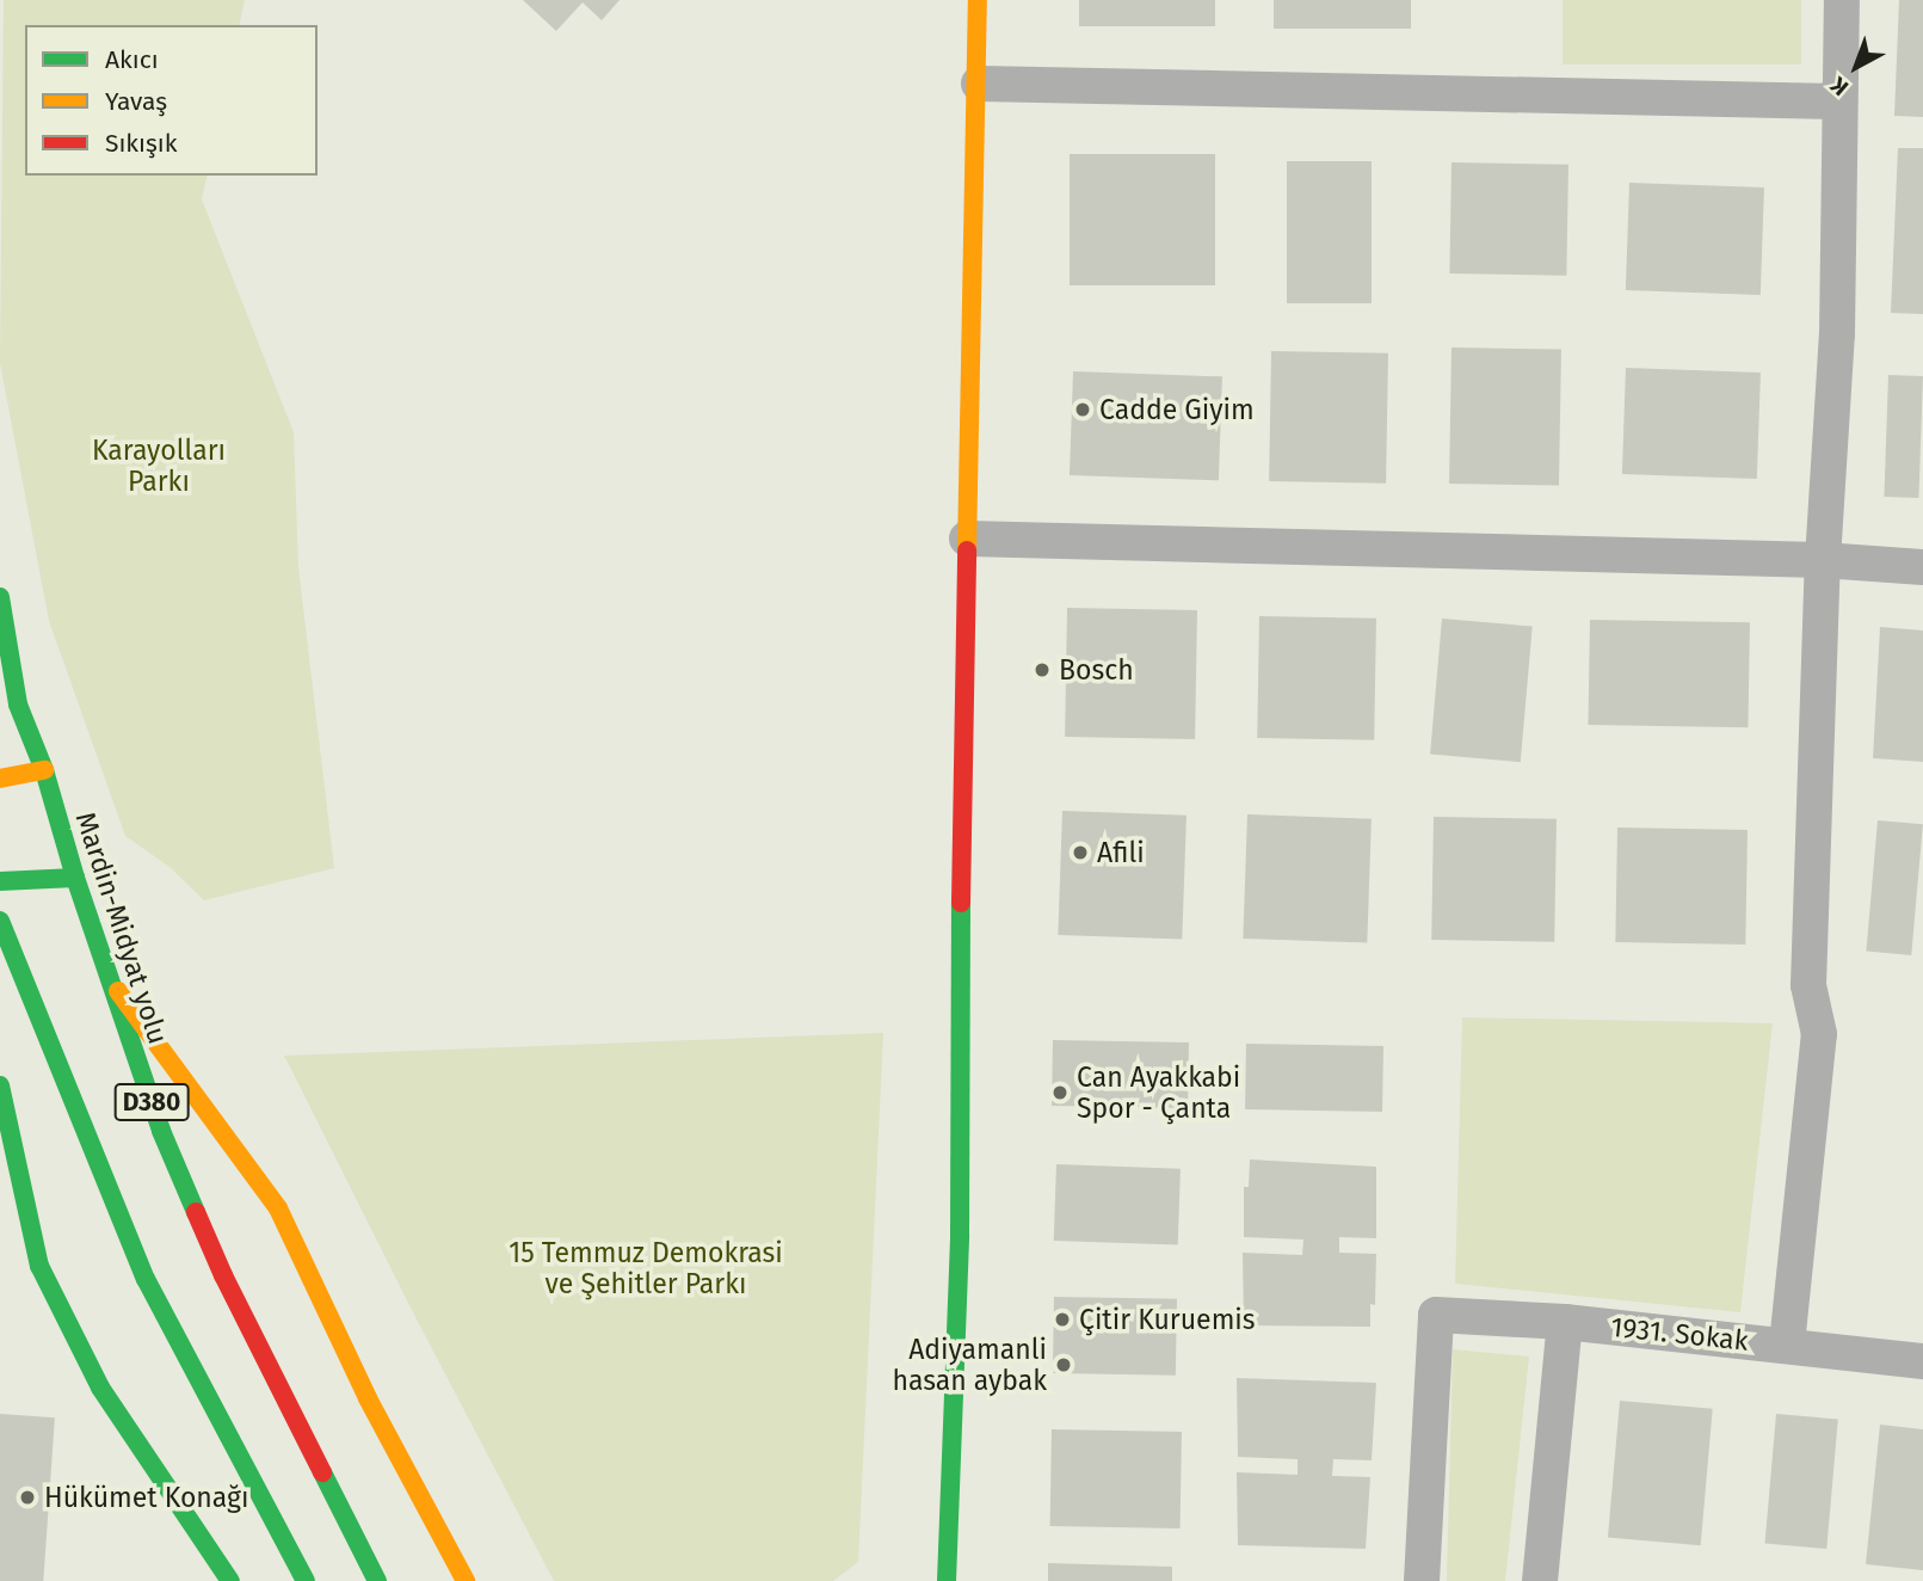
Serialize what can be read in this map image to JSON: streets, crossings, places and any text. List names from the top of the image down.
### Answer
{
  "streets": {
    "main road": ["Mardin-Midyat yolu", "D380"],
    "street": ["1931. Sokak"]
  },
  "parks": ["Karayolları Parkı", "15 Temmuz Demokrasi ve Şehitler Parkı"],
  "places": [
    "Cadde Giyim",
    "Bosch",
    "Afili",
    "Can Ayakkabi Spor - Çanta",
    "Çitir Kuruemis",
    "Adiyamanli hasan aybak",
    "Hükümet Konağı"
  ],
  "legend": ["Akıcı", "Yavaş", "Sıkışık"],
  "north": "bottom left"
}
